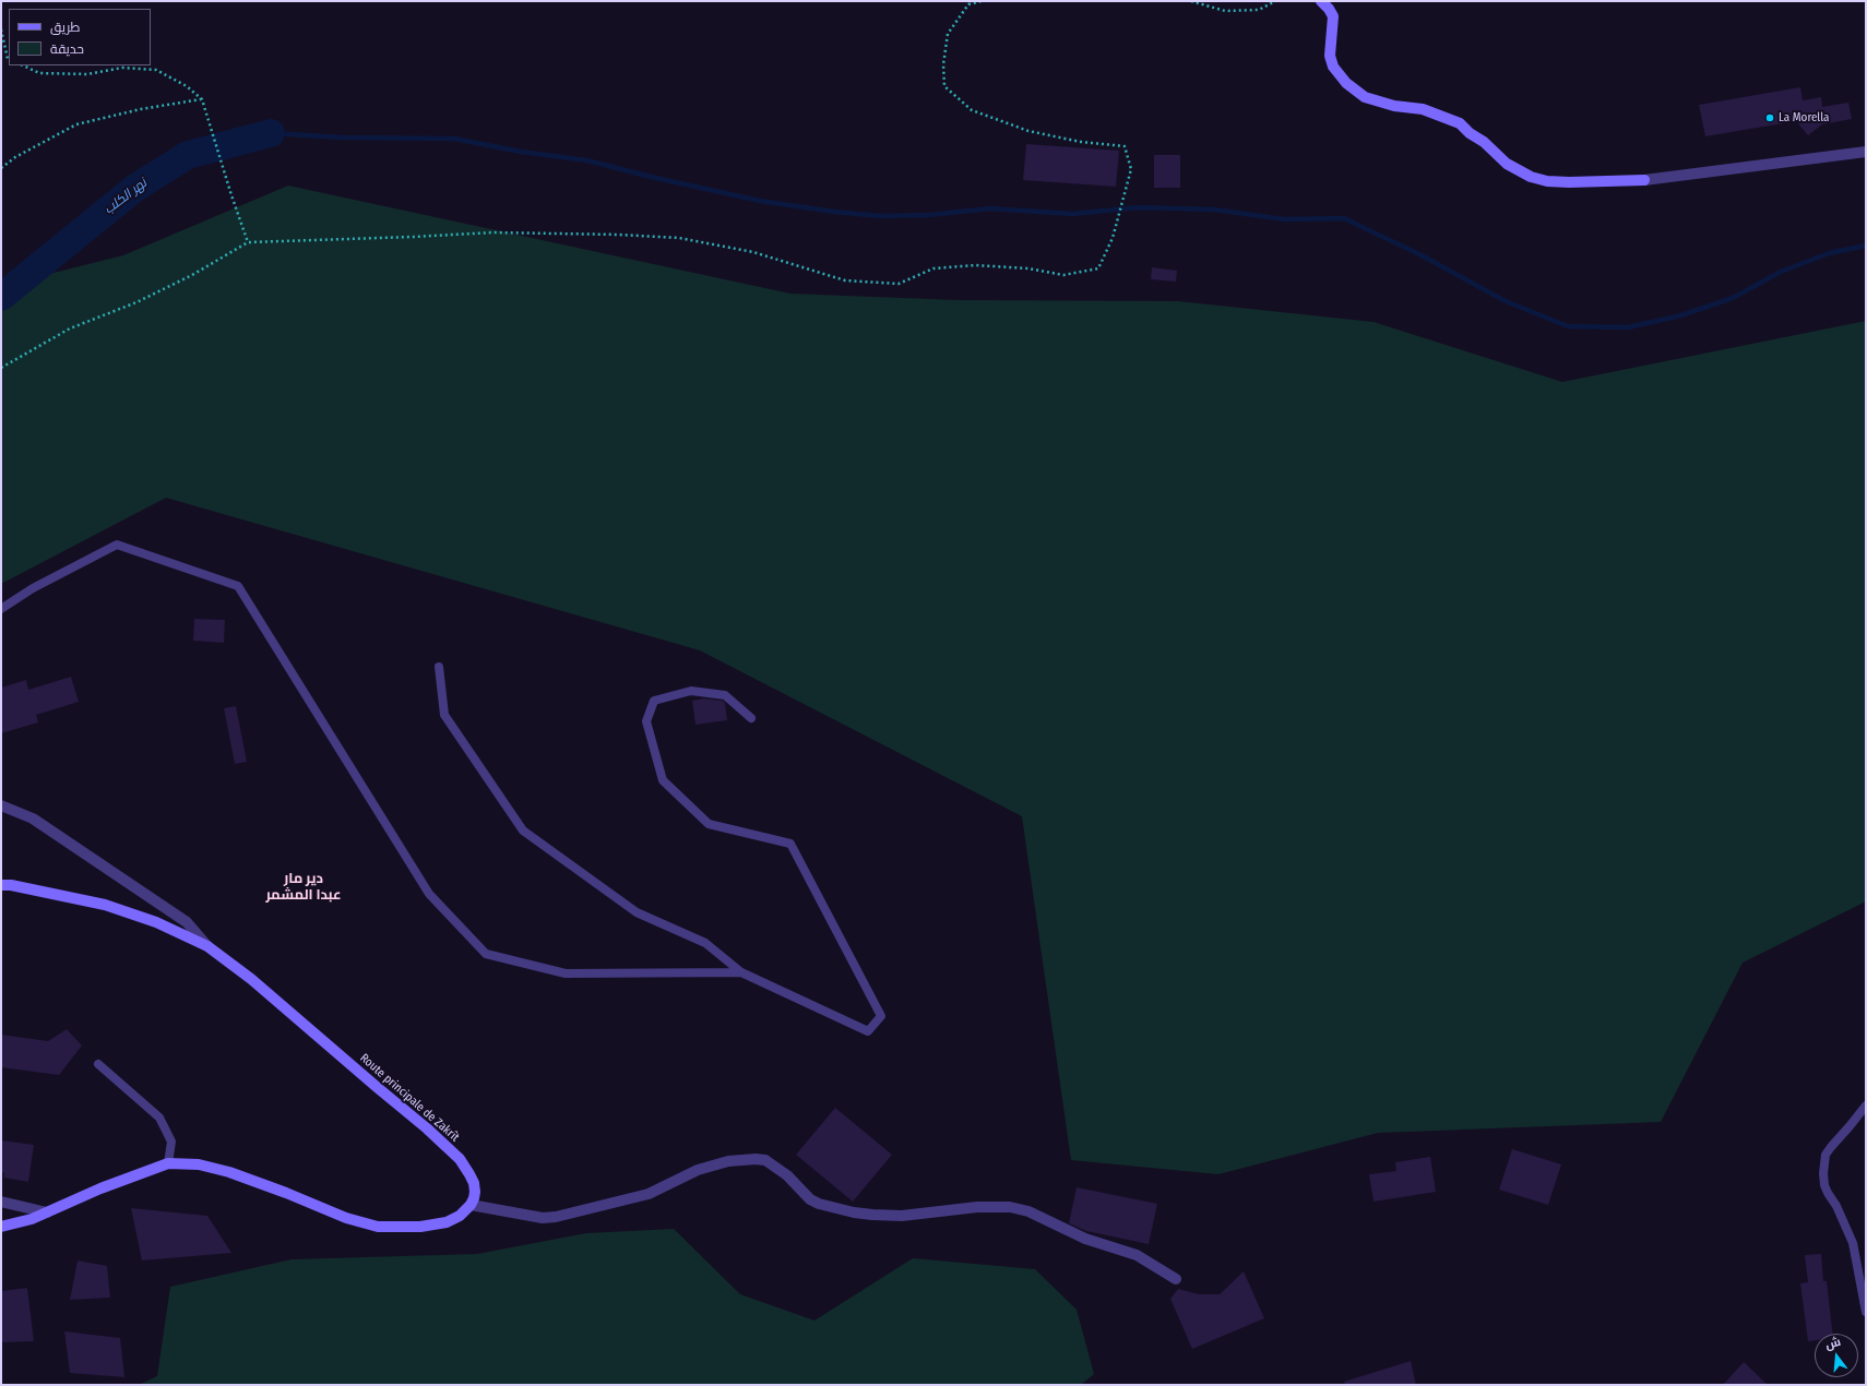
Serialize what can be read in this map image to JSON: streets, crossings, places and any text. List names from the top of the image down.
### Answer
{
  "streets": {
    "street": ["Route principale de Zakrît"]
  },
  "districts": ["دير مار عبدا المشمر"],
  "water": ["نهر الكلب"],
  "places": ["La Morella"],
  "legend": ["طريق", "حديقة"],
  "north": "top"
}
